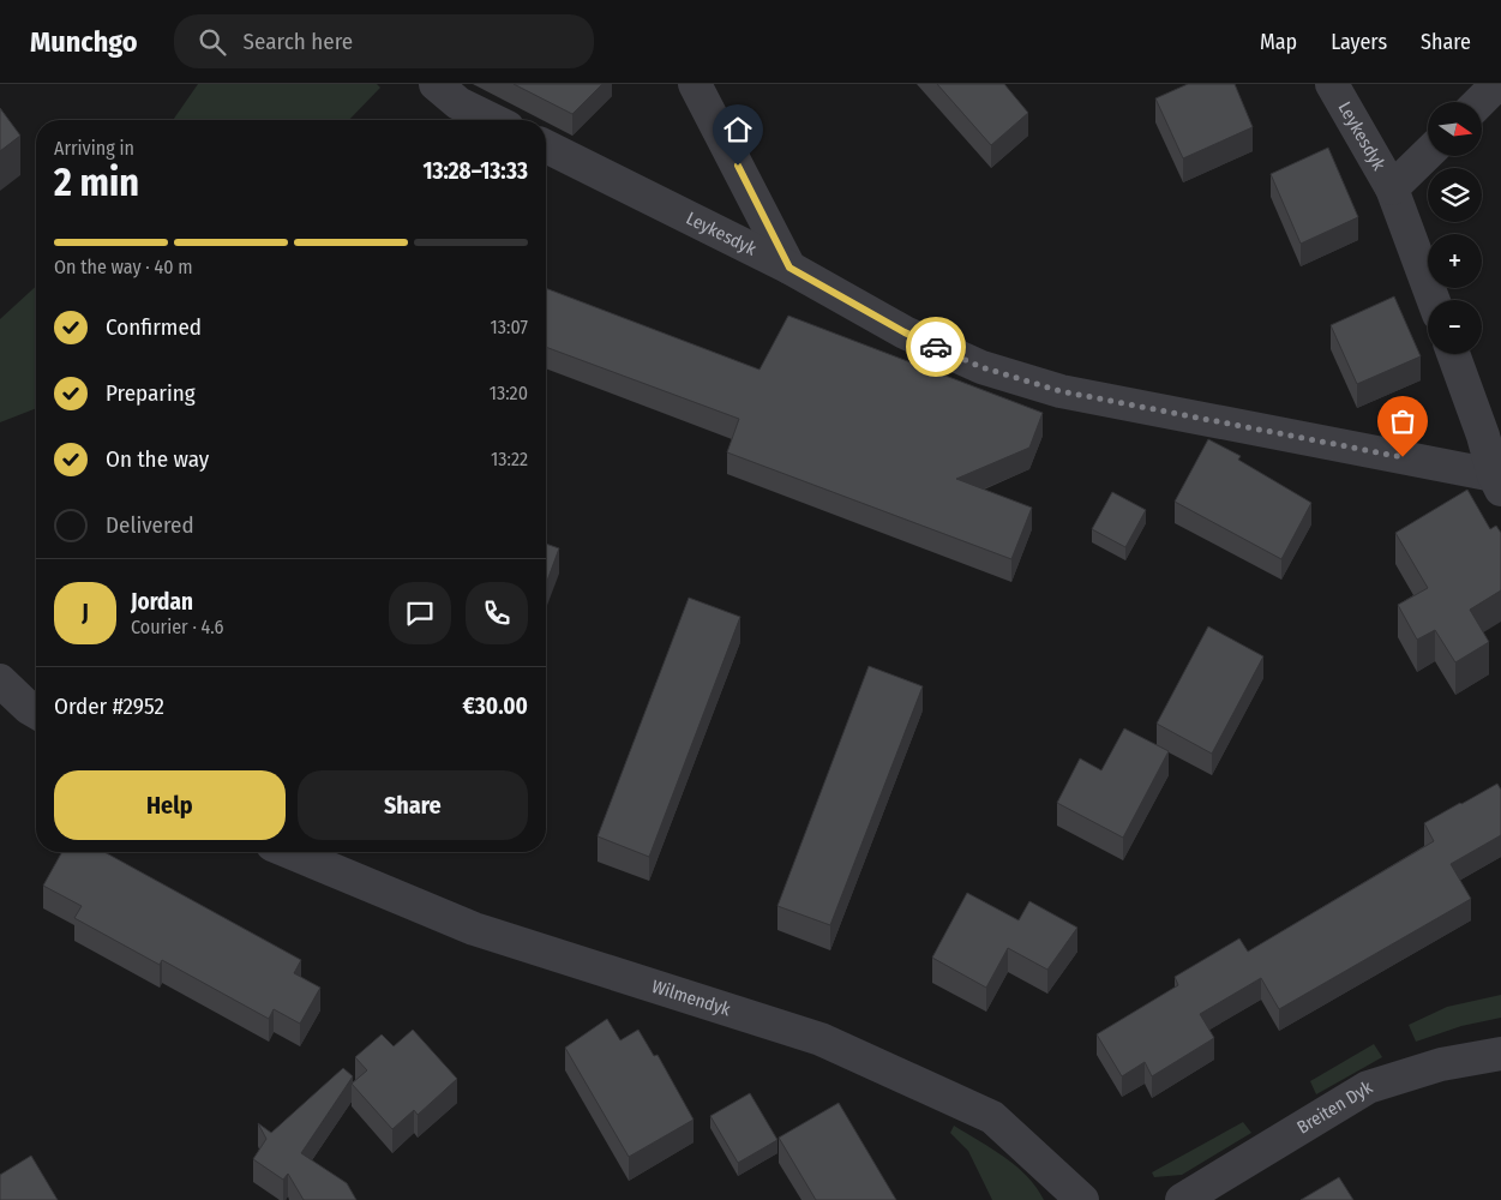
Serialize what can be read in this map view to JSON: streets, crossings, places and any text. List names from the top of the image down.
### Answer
{
  "streets": {
    "street": ["Leykesdyk", "Wilmendyk", "Breiten Dyk"]
  },
  "north": "right",
  "page": {
    "header": "Munchgo",
    "search": "Search here",
    "nav": ["Map", "Layers", "Share"],
    "map_buttons": ["+", "−"],
    "heading": ["2 min", "Arriving in", "13:28–13:33"],
    "panel": [
      "Jordan",
      "Courier · 4.6",
      "Order #2952",
      "€30.00"
    ],
    "bar": "On the way · 40 m",
    "list": [
      ["Confirmed", "13:07"],
      ["Preparing", "13:20"],
      ["On the way", "13:22"],
      "Delivered"
    ],
    "round": "J",
    "buttons": ["Help", "Share"]
  }
}
